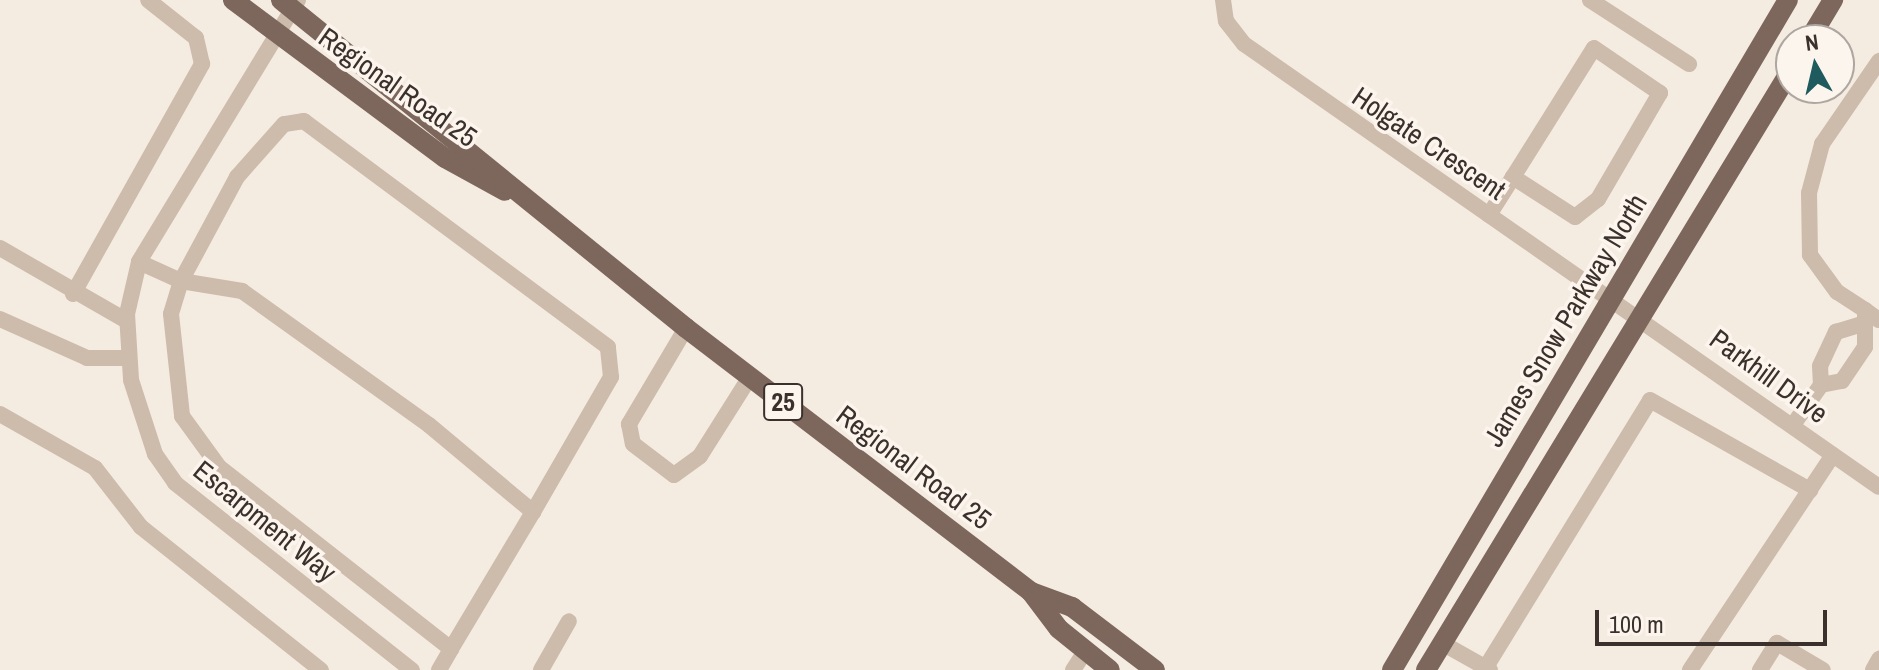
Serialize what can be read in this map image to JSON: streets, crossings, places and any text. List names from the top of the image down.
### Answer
{
  "streets": {
    "main road": ["Regional Road 25", "James Snow Parkway North", "25"],
    "street": ["Holgate Crescent", "Parkhill Drive", "Escarpment Way"]
  },
  "crossings": [
    ["Regional Road 25", "Escarpment Way"],
    ["Holgate Crescent", "James Snow Parkway North"],
    ["Holgate Crescent", "Parkhill Drive"]
  ],
  "scale_bar": "100 m",
  "north": "top"
}
